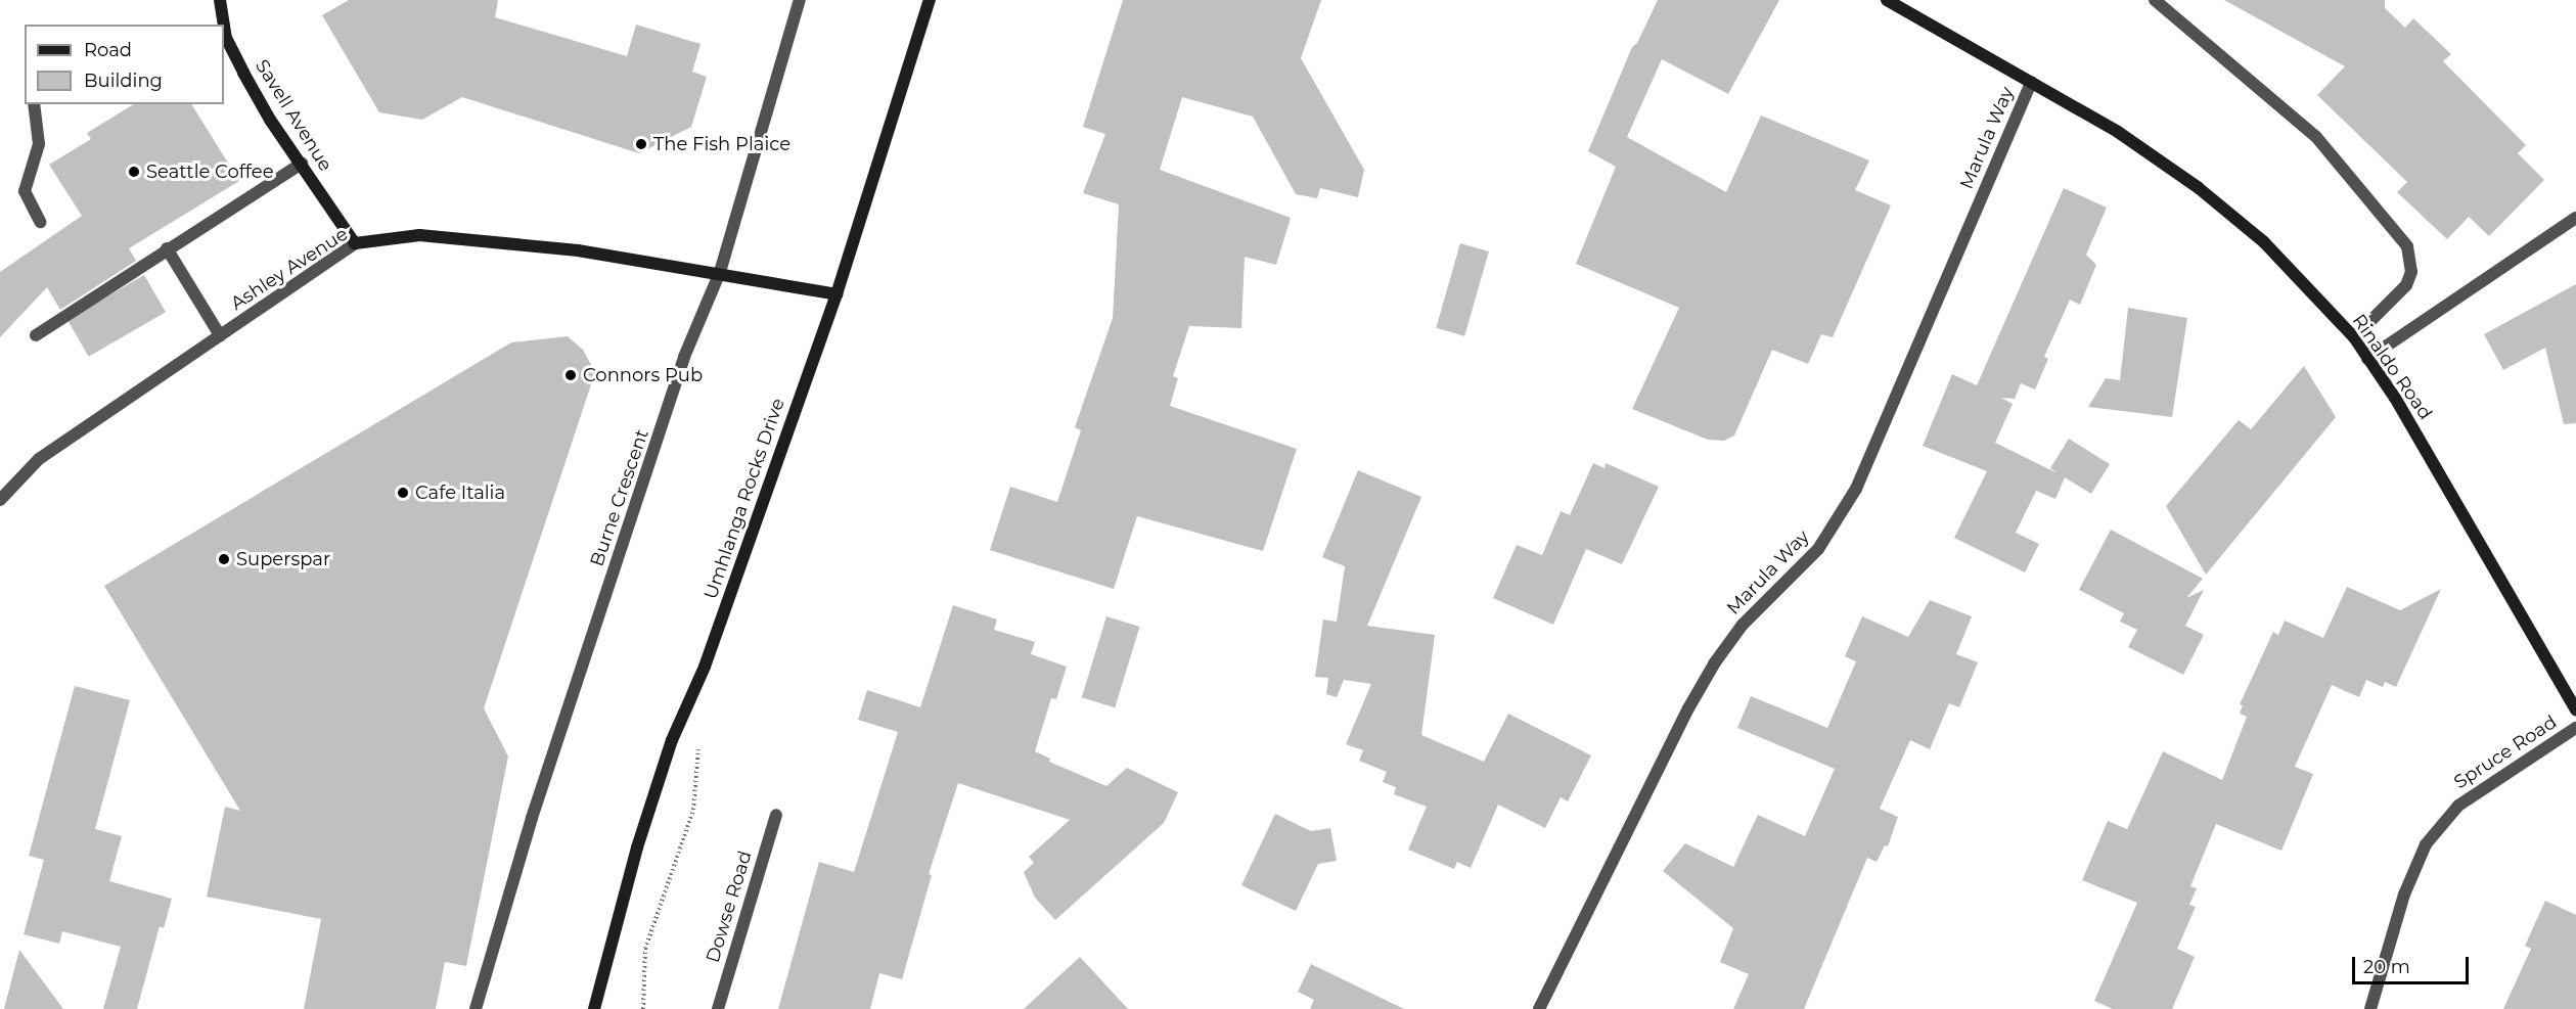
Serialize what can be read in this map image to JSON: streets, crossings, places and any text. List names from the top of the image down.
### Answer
{
  "streets": {
    "street": [
      "Savell Avenue",
      "Marula Way",
      "Ashley Avenue",
      "Rinaldo Road",
      "Burne Crescent",
      "Umhlanga Rocks Drive",
      "Spruce Road",
      "Dowse Road"
    ]
  },
  "crossings": [
    ["Savell Avenue", "Ashley Avenue"],
    ["Marula Way", "Rinaldo Road"],
    ["Ashley Avenue", "Burne Crescent"],
    ["Ashley Avenue", "Umhlanga Rocks Drive"]
  ],
  "places": [
    "The Fish Plaice",
    "Seattle Coffee",
    "Connors Pub",
    "Cafe Italia",
    "Superspar"
  ],
  "legend": ["Road", "Building"],
  "scale_bar": "20 m"
}
